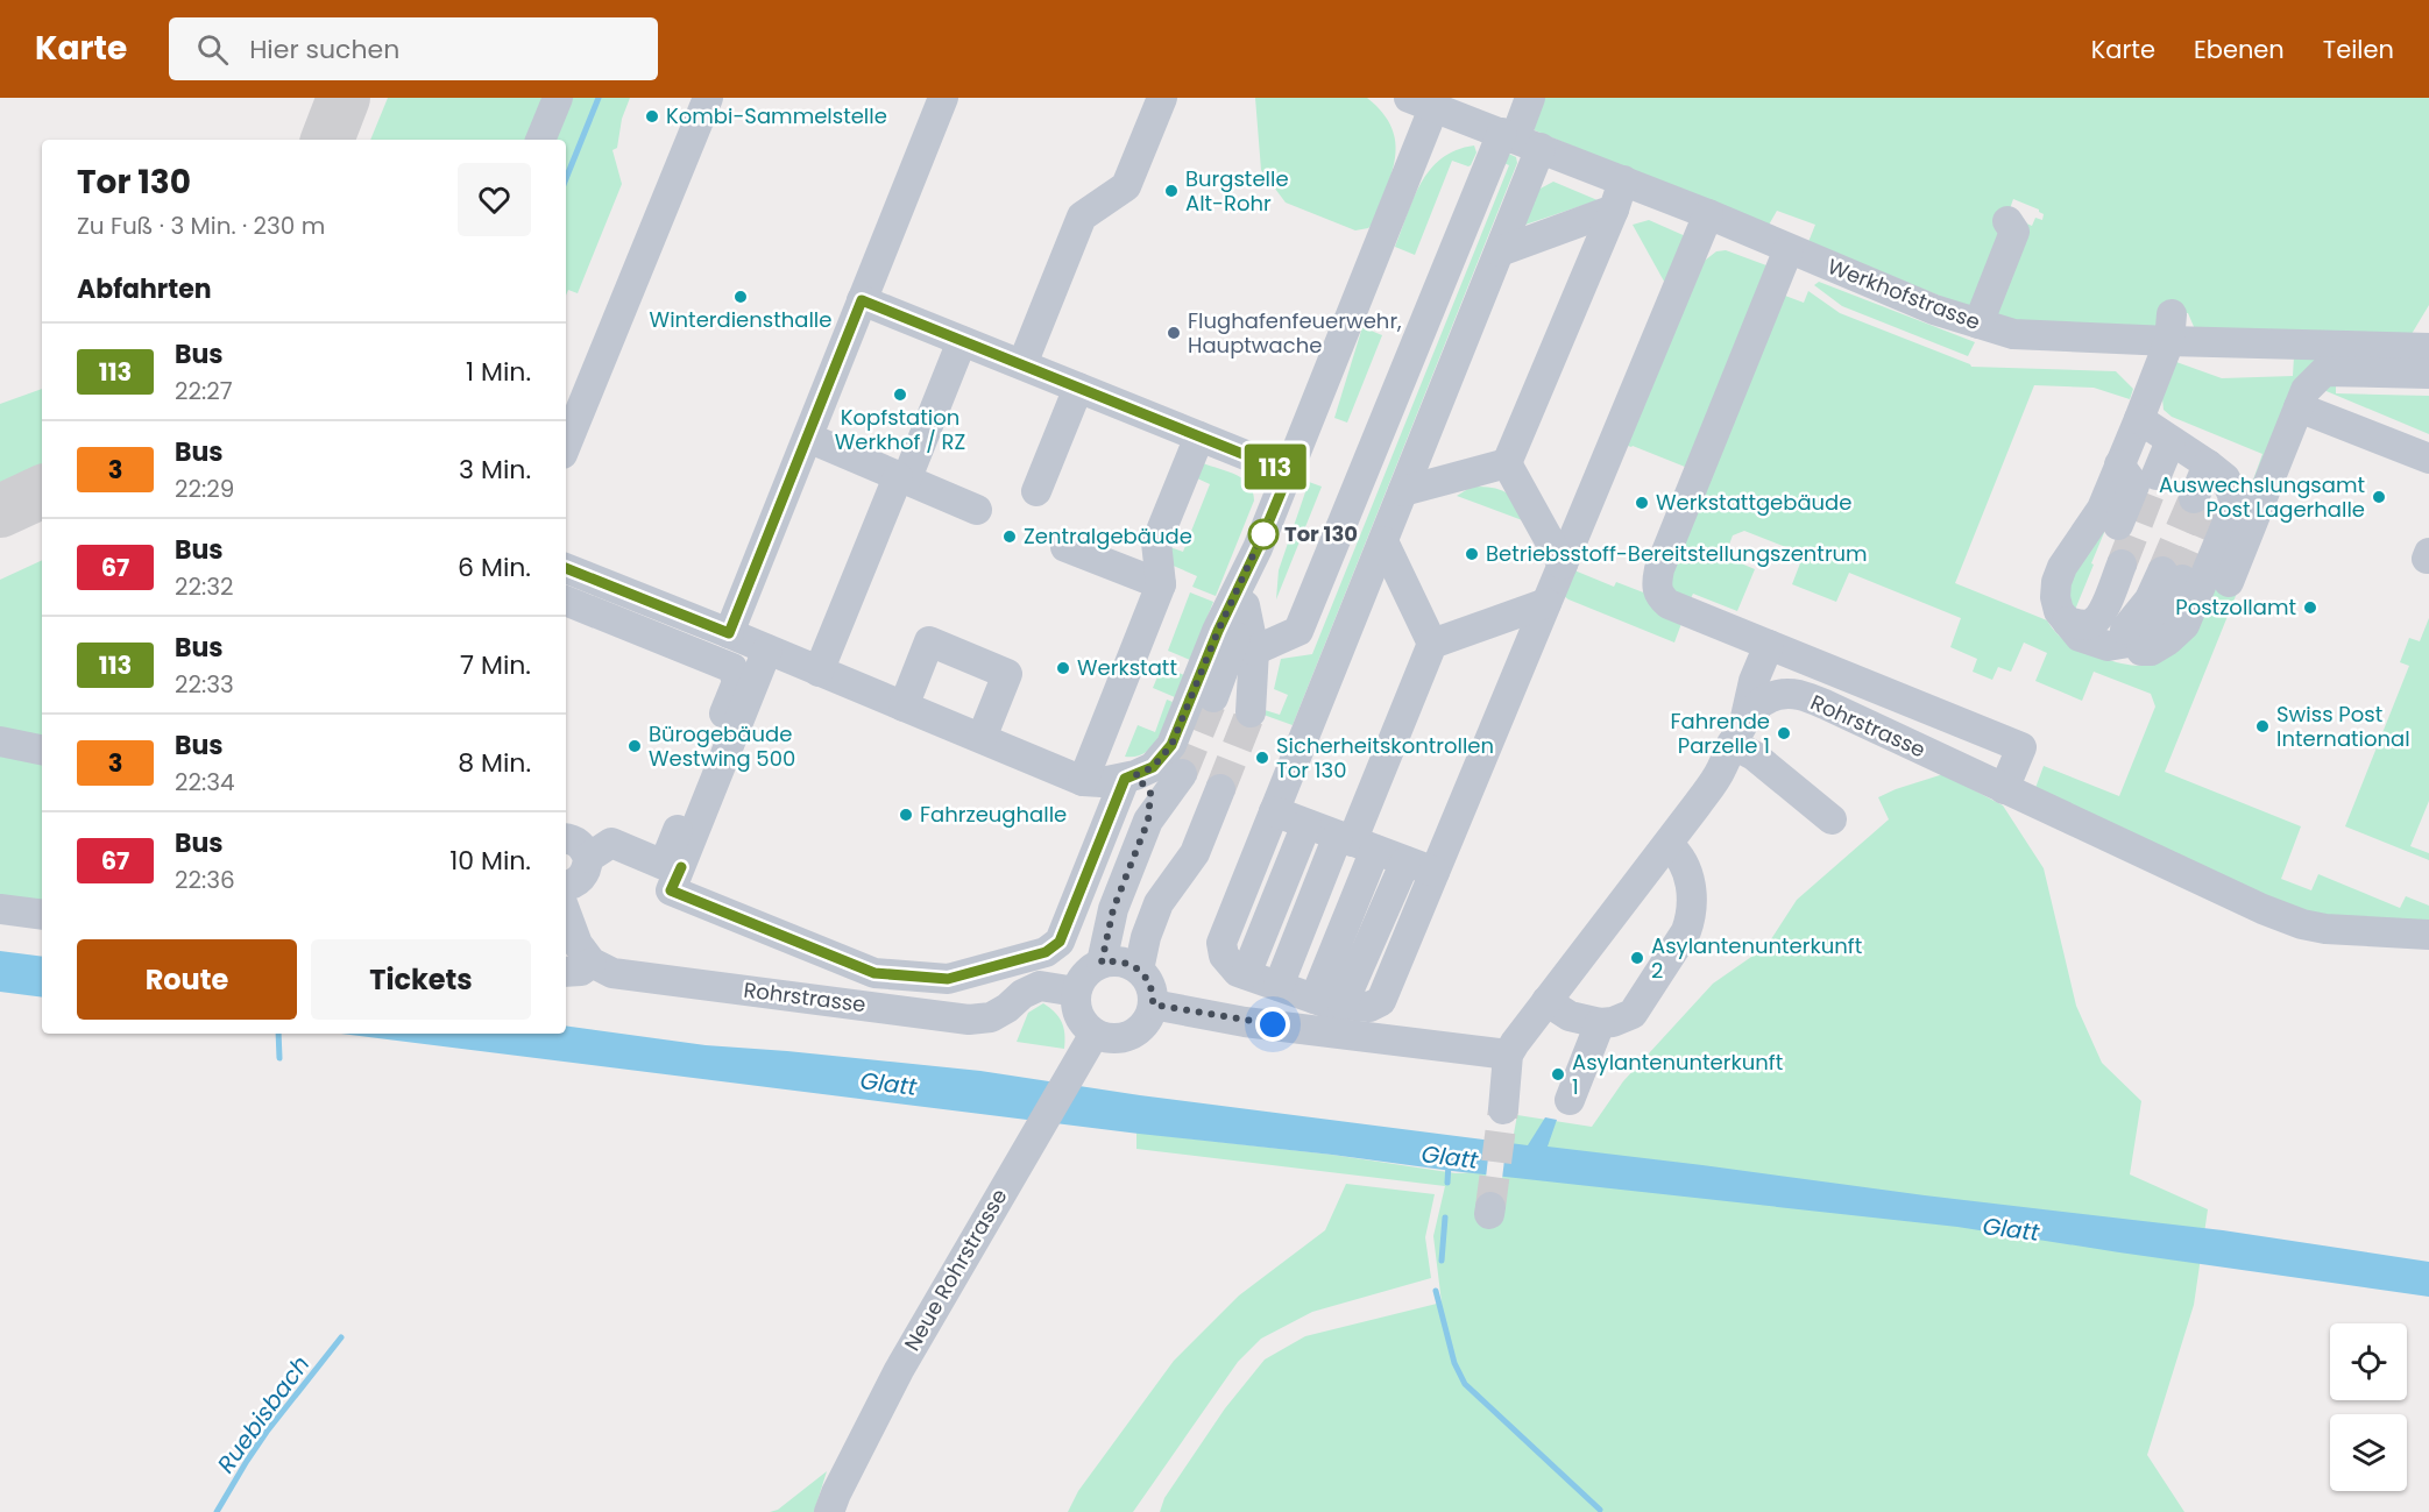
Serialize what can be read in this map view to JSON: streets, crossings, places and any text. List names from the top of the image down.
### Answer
{
  "streets": {
    "street": ["Werkhofstrasse", "Rohrstrasse", "Neue Rohrstrasse"]
  },
  "crossings": [
    ["Rohrstrasse", "Neue Rohrstrasse"]
  ],
  "water": ["Glatt", "Ruebisbach"],
  "places": [
    "Kombi-Sammelstelle",
    "Burgstelle Alt-Rohr",
    "Winterdiensthalle",
    "Flughafenfeuerwehr, Hauptwache",
    "Kopfstation Werkhof / RZ",
    "Auswechslungsamt Post Lagerhalle",
    "Werkstattgebäude",
    "Tor 130",
    "Zentralgebäude",
    "Betriebsstoff-Bereitstellungszentrum",
    "Postzollamt",
    "Werkstatt",
    "Swiss Post International",
    "Fahrende Parzelle 1",
    "Bürogebäude Westwing 500",
    "Sicherheitskontrollen Tor 130",
    "Fahrzeughalle",
    "Asylantenunterkunft 2",
    "Asylantenunterkunft 1"
  ],
  "lines": ["bus line 113"],
  "page": {
    "header": "Karte",
    "search": "Hier suchen",
    "nav": ["Karte", "Ebenen", "Teilen"],
    "on_map": "113",
    "heading": [
      ["Tor 130", "Zu Fuß · 3 Min. · 230 m"],
      "Abfahrten"
    ],
    "list": [
      {
        "mark": "113",
        "name": "Bus",
        "note": "22:27",
        "value": "1 Min."
      },
      {
        "mark": "3",
        "name": "Bus",
        "note": "22:29",
        "value": "3 Min."
      },
      {
        "mark": "67",
        "name": "Bus",
        "note": "22:32",
        "value": "6 Min."
      },
      {
        "mark": "113",
        "name": "Bus",
        "note": "22:33",
        "value": "7 Min."
      },
      {
        "mark": "3",
        "name": "Bus",
        "note": "22:34",
        "value": "8 Min."
      },
      {
        "mark": "67",
        "name": "Bus",
        "note": "22:36",
        "value": "10 Min."
      }
    ],
    "buttons": ["Route", "Tickets"]
  }
}
